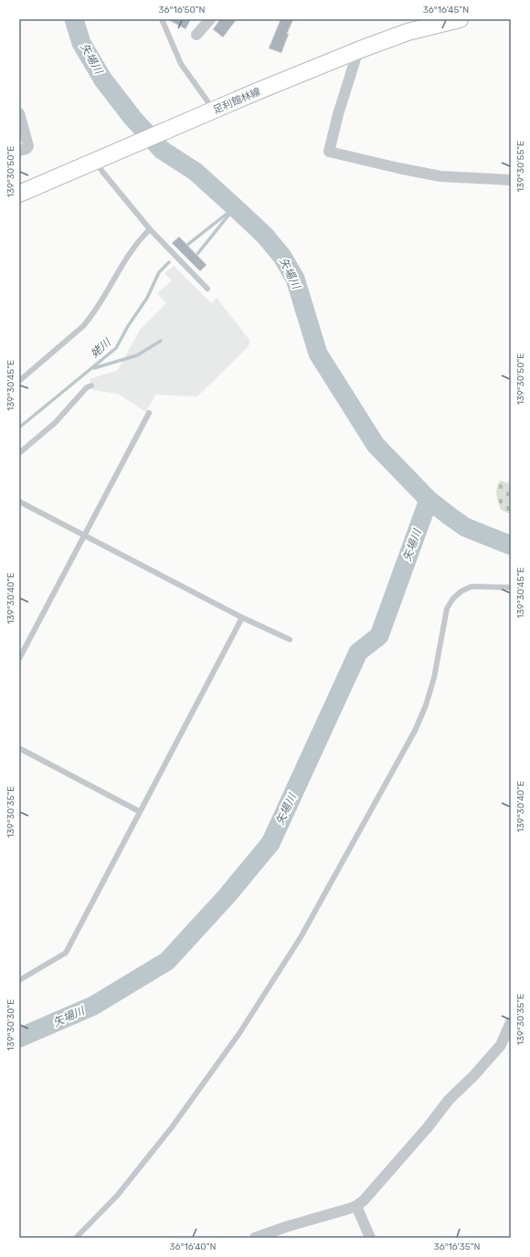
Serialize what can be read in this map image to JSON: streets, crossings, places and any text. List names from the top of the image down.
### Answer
{
  "streets": {
    "main road": ["足利館林線"]
  },
  "water": ["矢場川", "姥川"],
  "coordinates": [
    "36°16'50\"N",
    "36°16'45\"N",
    "139°30'55\"E",
    "139°30'50\"E",
    "139°30'45\"E",
    "139°30'40\"E",
    "139°30'35\"E",
    "139°30'30\"E",
    "36°16'40\"N",
    "36°16'35\"N"
  ]
}
